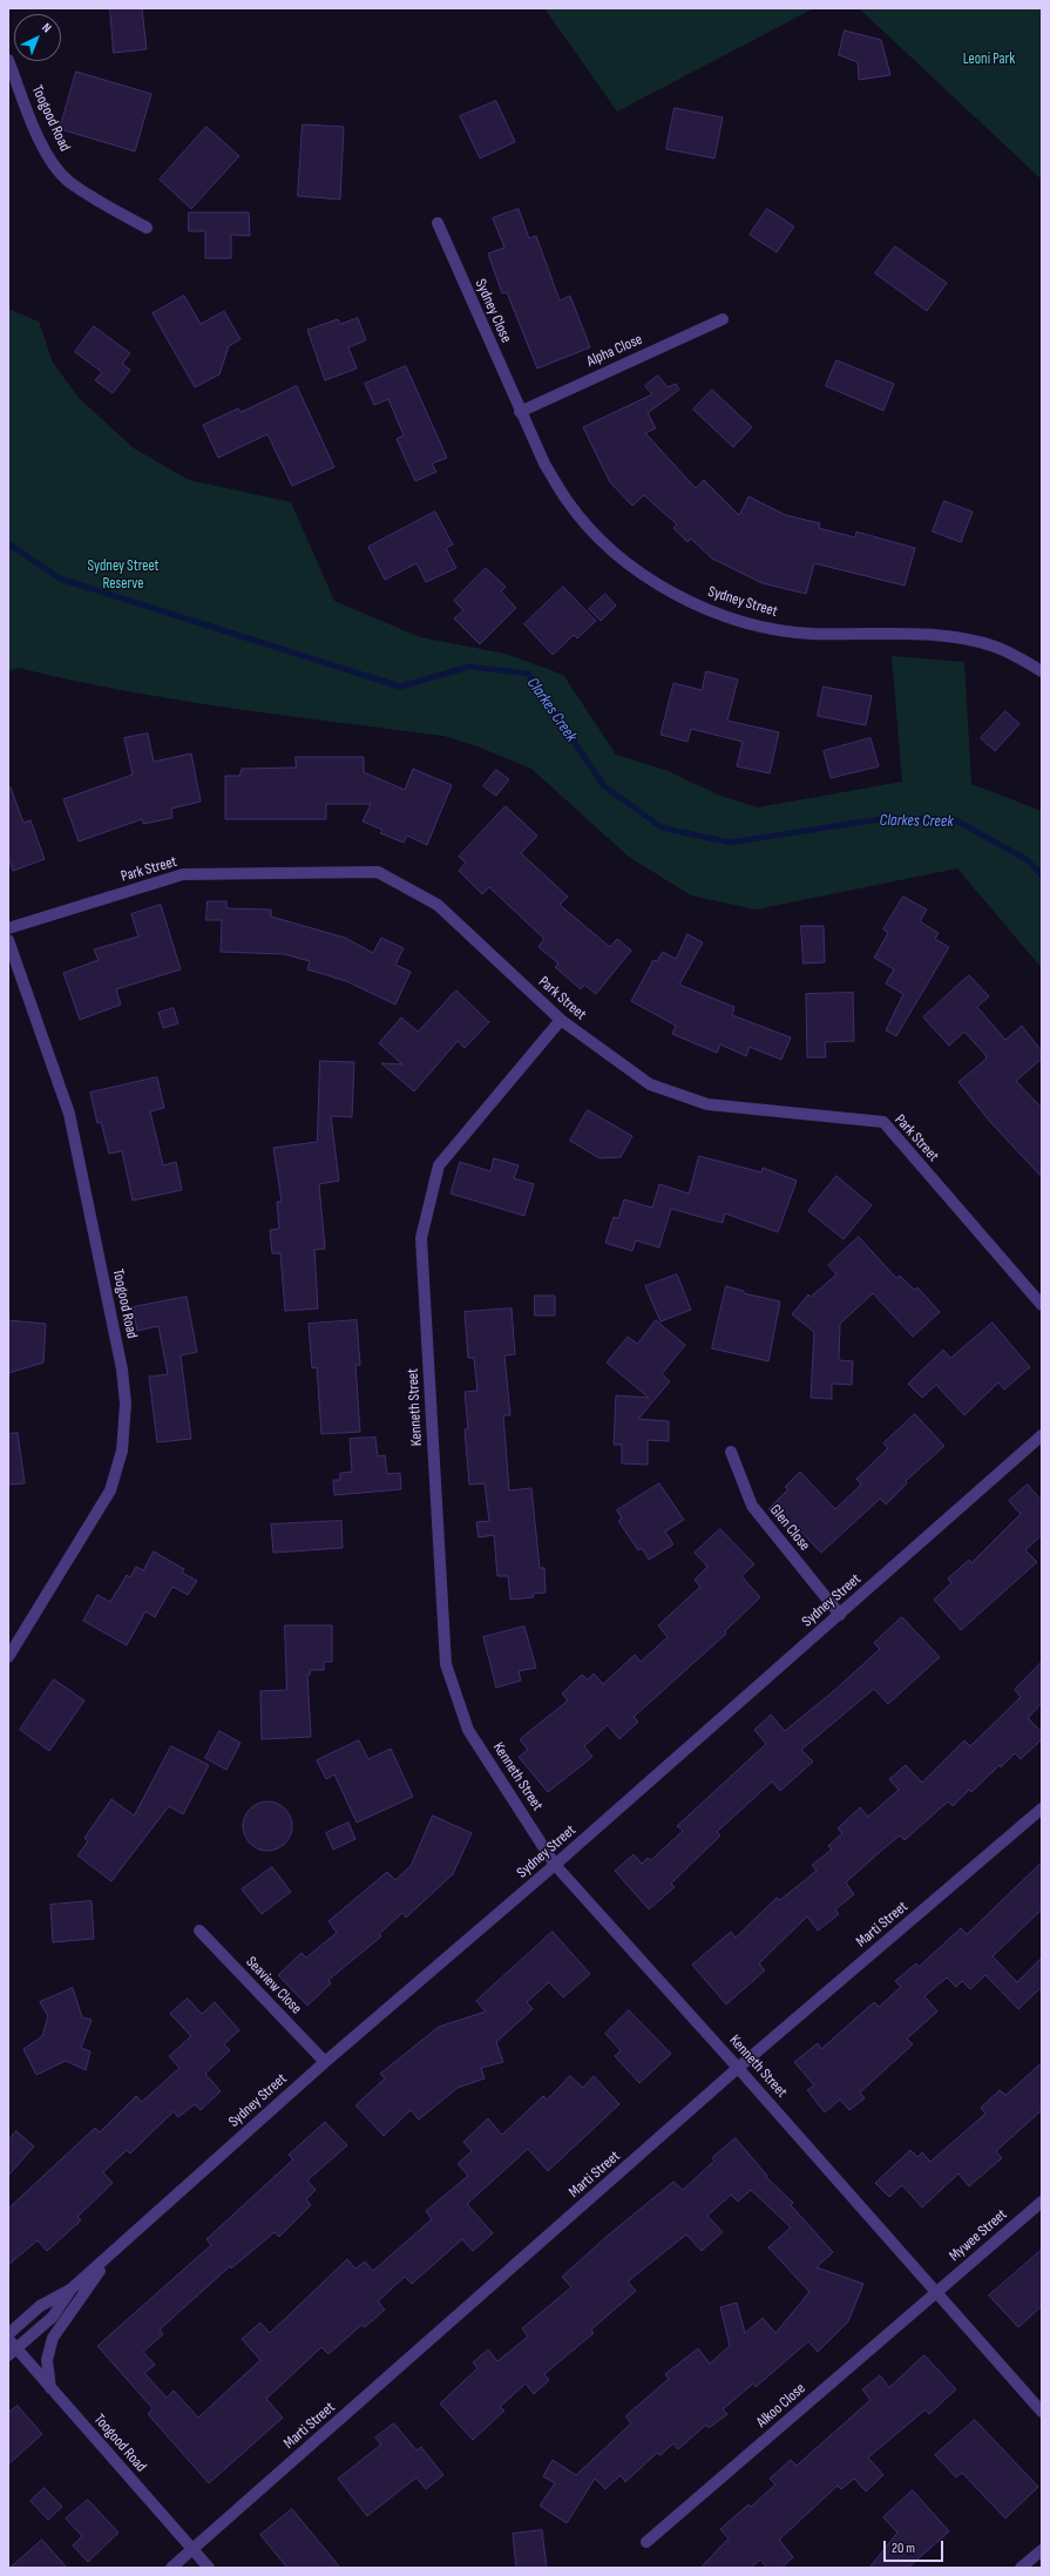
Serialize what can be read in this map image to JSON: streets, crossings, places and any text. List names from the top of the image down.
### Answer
{
  "streets": {
    "street": [
      "Toogood Road",
      "Sydney Close",
      "Alpha Close",
      "Sydney Street",
      "Park Street",
      "Kenneth Street",
      "Glen Close",
      "Marti Street",
      "Seaview Close",
      "Mywee Street",
      "Alkoo Close"
    ]
  },
  "crossings": [
    ["Toogood Road", "Sydney Street"],
    ["Toogood Road", "Marti Street"],
    ["Sydney Close", "Alpha Close"],
    ["Sydney Close", "Sydney Street"],
    ["Alpha Close", "Sydney Street"],
    ["Sydney Street", "Kenneth Street"],
    ["Sydney Street", "Glen Close"],
    ["Sydney Street", "Seaview Close"],
    ["Park Street", "Kenneth Street"],
    ["Kenneth Street", "Marti Street"],
    ["Kenneth Street", "Mywee Street"],
    ["Kenneth Street", "Alkoo Close"],
    ["Mywee Street", "Alkoo Close"]
  ],
  "water": ["Clarkes Creek"],
  "parks": ["Leoni Park", "Sydney Street Reserve"],
  "scale_bar": "20 m",
  "north": "top right"
}
